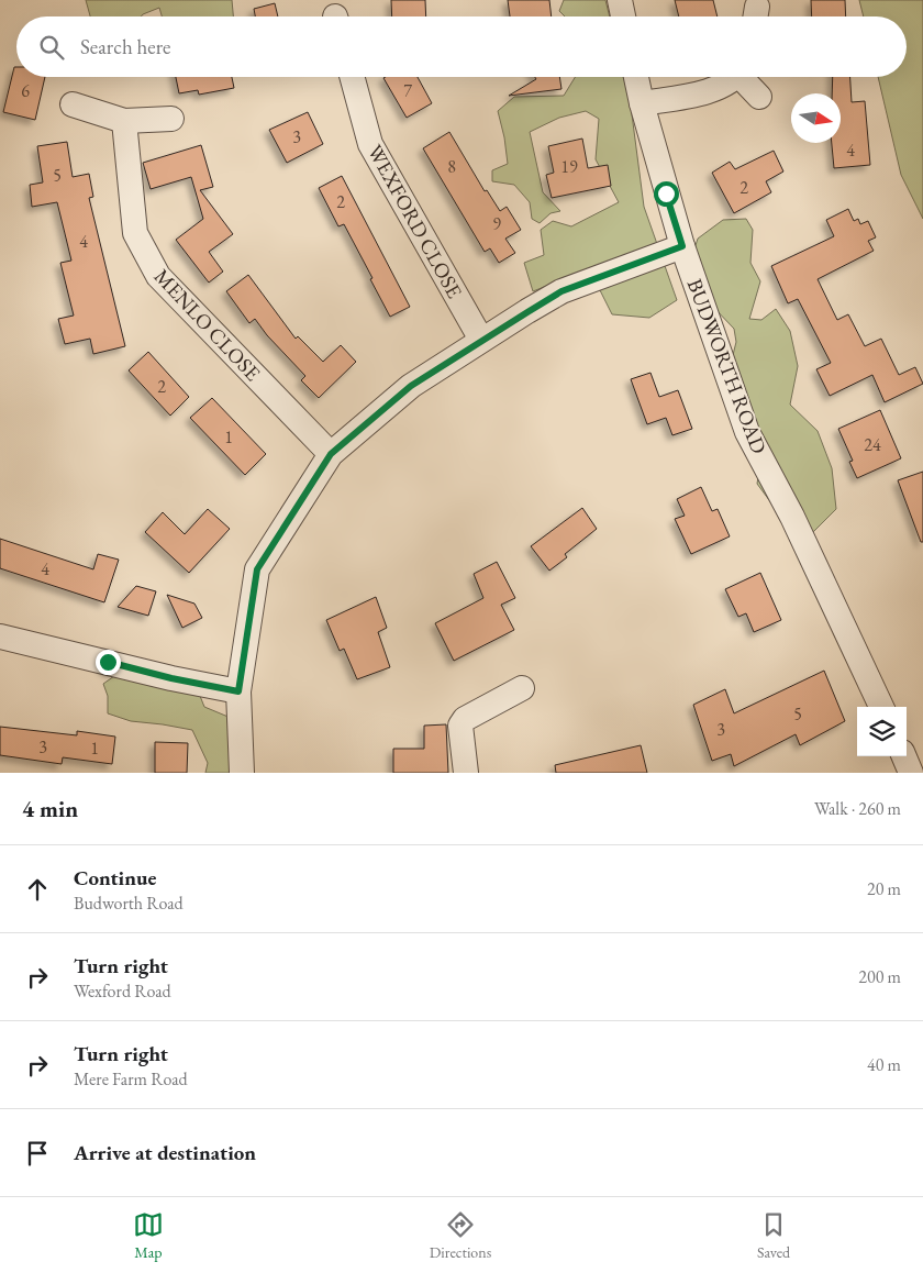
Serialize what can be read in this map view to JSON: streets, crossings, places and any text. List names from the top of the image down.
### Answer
{
  "streets": {
    "street": ["WEXFORD CLOSE", "MENLO CLOSE", "BUDWORTH ROAD"]
  },
  "house_numbers": [
    "6",
    "7",
    "3",
    "4",
    "8",
    "19",
    "5",
    "2",
    "2",
    "9",
    "4",
    "2",
    "1",
    "24",
    "4",
    "5",
    "3",
    "3",
    "1"
  ],
  "north": "right",
  "page": {
    "search": "Search here",
    "heading": ["4 min", "Walk · 260 m"],
    "list": [
      ["Continue", "Budworth Road", "20 m"],
      ["Turn right", "Wexford Road", "200 m"],
      ["Turn right", "Mere Farm Road", "40 m"],
      "Arrive at destination"
    ],
    "nav": ["Map", "Directions", "Saved"]
  }
}
